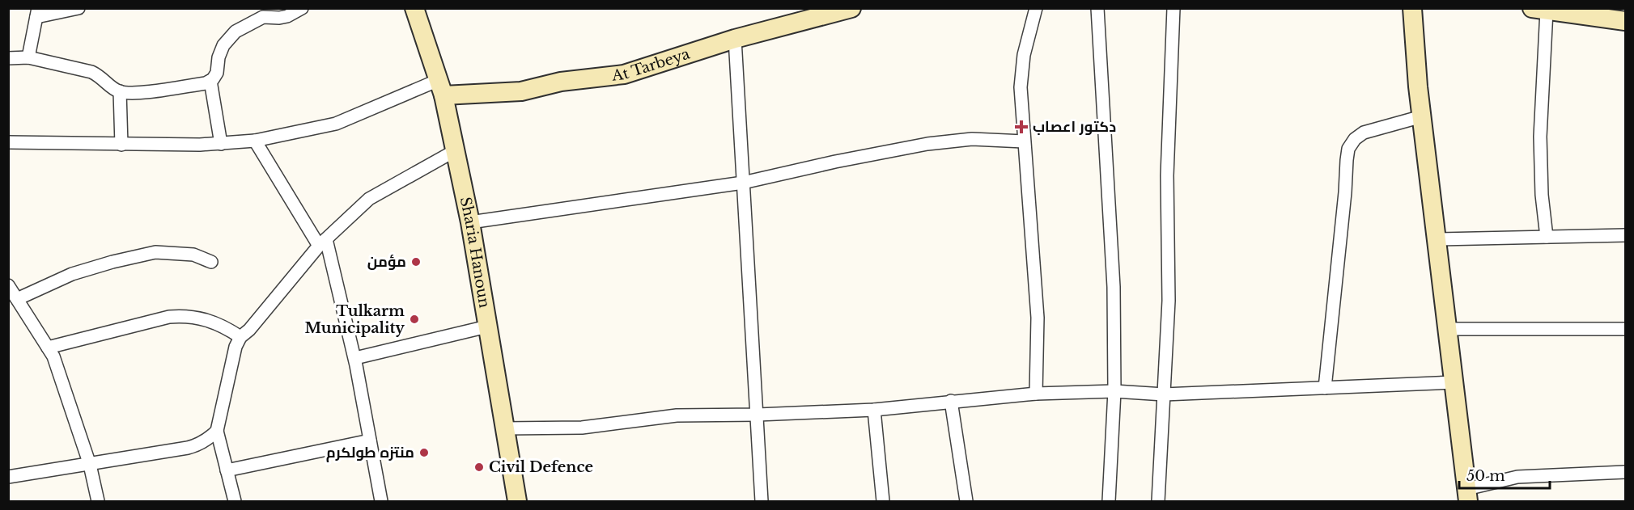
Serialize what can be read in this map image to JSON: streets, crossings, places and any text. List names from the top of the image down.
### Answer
{
  "streets": {
    "street": ["At Tarbeya", "Sharia Hanoun"]
  },
  "crossings": [
    ["At Tarbeya", "Sharia Hanoun"]
  ],
  "places": {
    "health": ["دكتور اعصاب"],
    "other": [
      "مؤمن",
      "Tulkarm Municipality",
      "منتزه طولكرم",
      "Civil Defence"
    ]
  },
  "scale_bar": "50 m"
}
